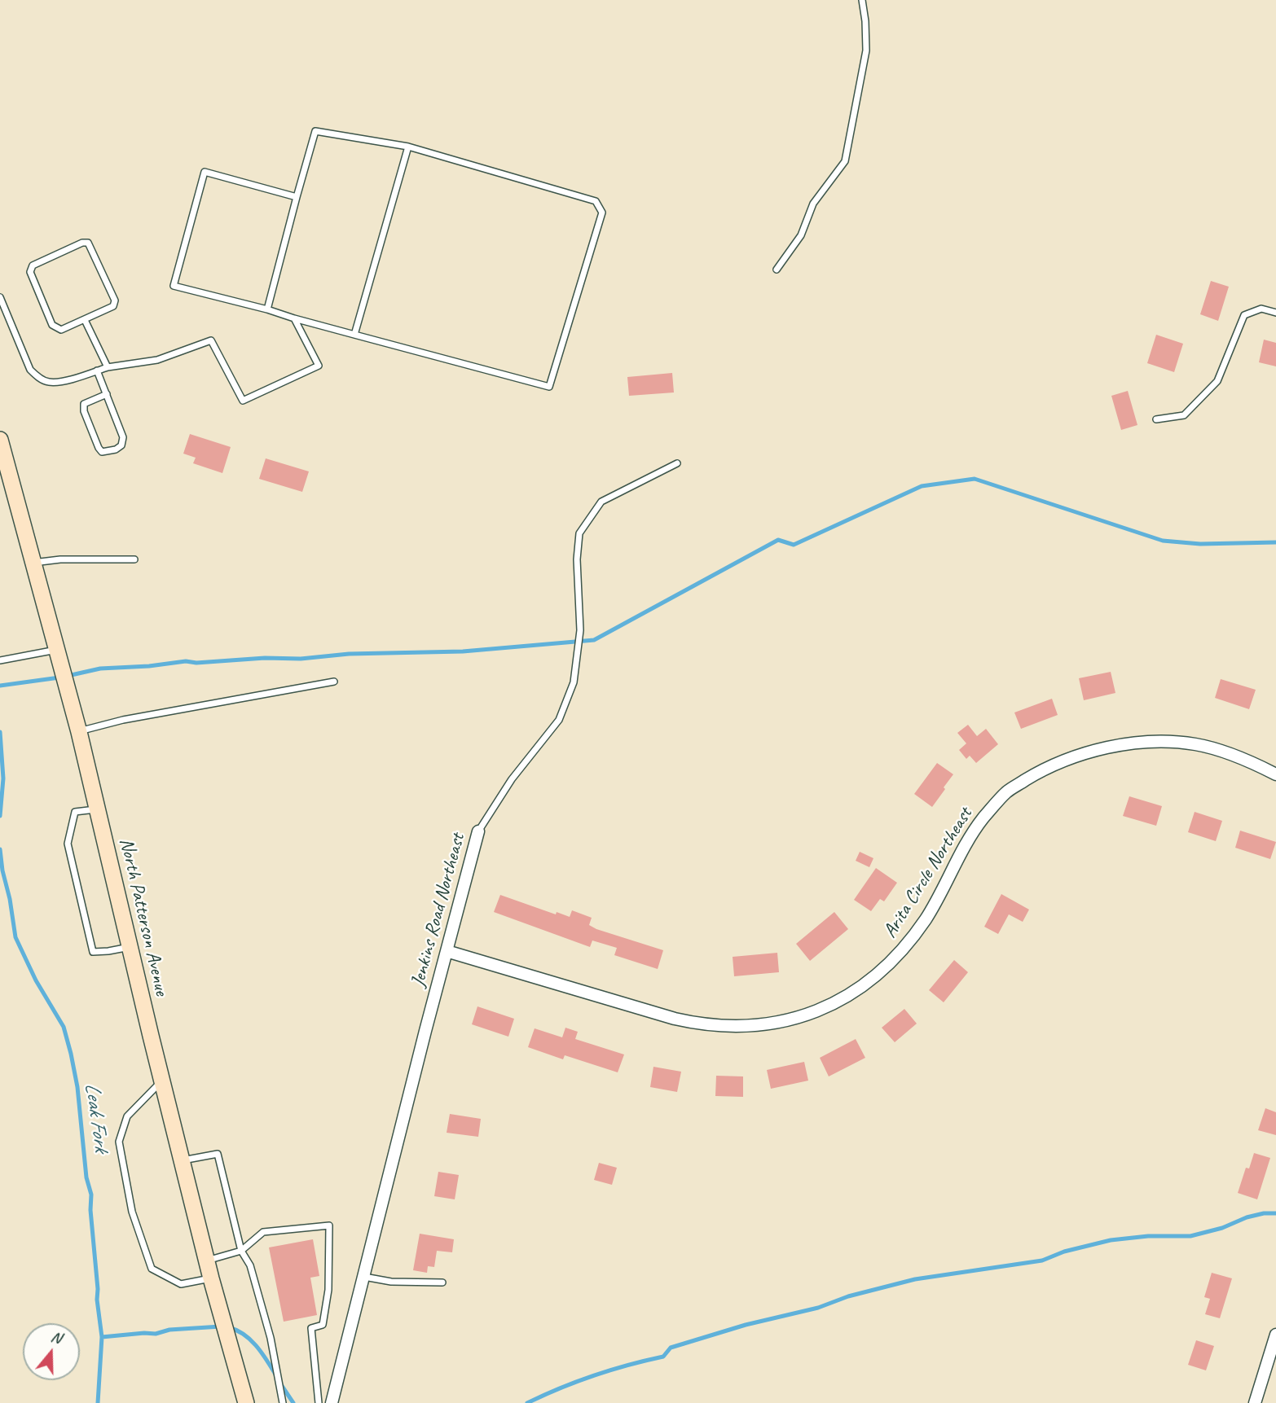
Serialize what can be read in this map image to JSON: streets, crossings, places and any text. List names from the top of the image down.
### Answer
{
  "streets": {
    "main road": ["North Patterson Avenue"],
    "street": ["Arita Circle Northeast", "Jenkins Road Northeast"]
  },
  "crossings": [
    ["Arita Circle Northeast", "Jenkins Road Northeast"]
  ],
  "water": ["Leak Fork"],
  "north": "top"
}
